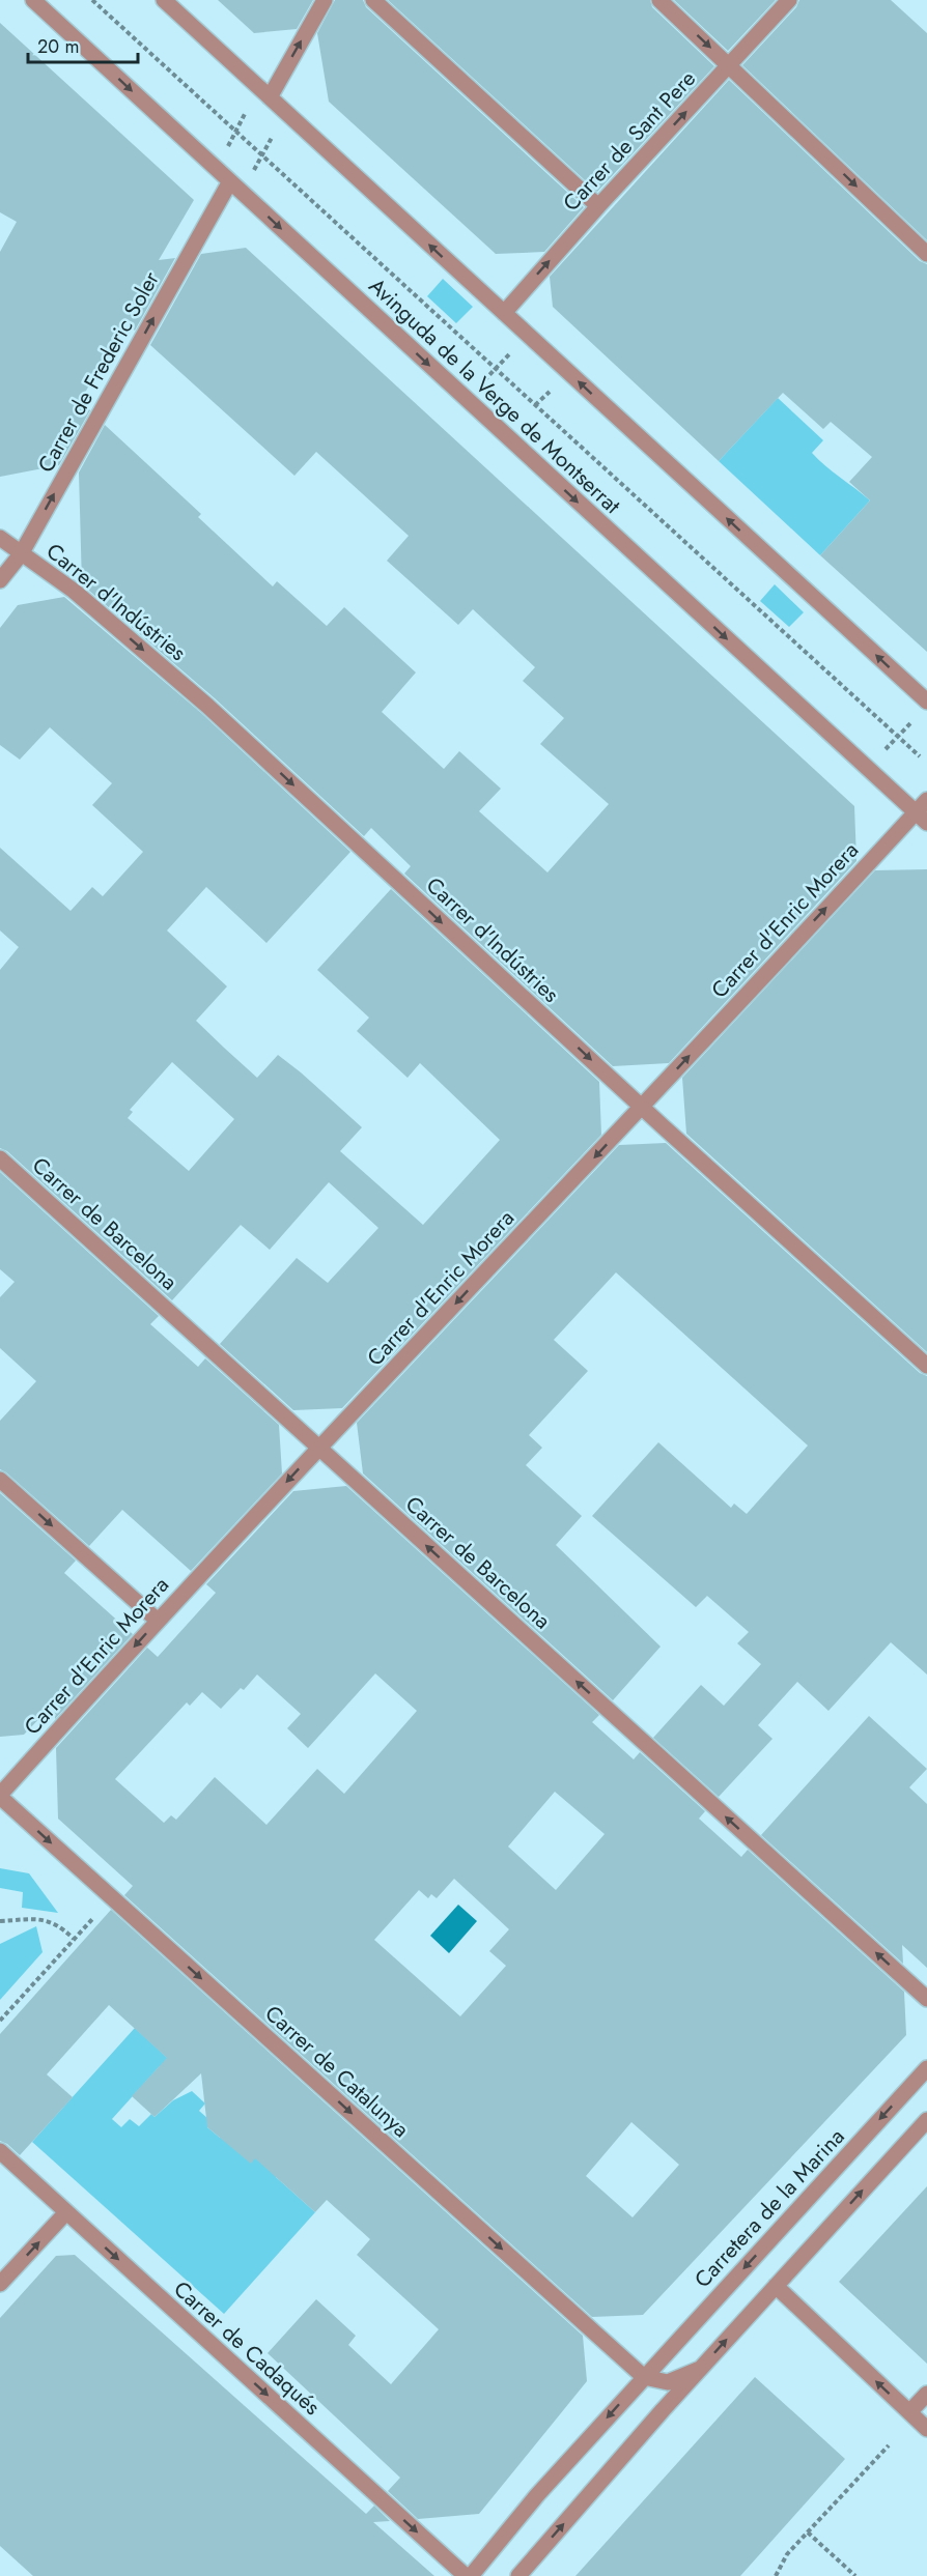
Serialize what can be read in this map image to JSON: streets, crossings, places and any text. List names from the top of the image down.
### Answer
{
  "streets": {
    "street": [
      "Carrer de Sant Pere",
      "Carrer de Frederic Soler",
      "Avinguda de la Verge de Montserrat",
      "Carrer d'Indústries",
      "Carrer d'Enric Morera",
      "Carrer de Barcelona",
      "Carrer de Catalunya",
      "Carretera de la Marina",
      "Carrer de Cadaqués"
    ]
  },
  "crossings": [
    ["Carrer de Frederic Soler", "Avinguda de la Verge de Montserrat"],
    ["Carrer de Frederic Soler", "Carrer d'Indústries"],
    ["Avinguda de la Verge de Montserrat", "Carrer d'Enric Morera"],
    ["Carrer d'Indústries", "Carrer d'Enric Morera"],
    ["Carrer d'Enric Morera", "Carrer de Barcelona"],
    ["Carrer d'Enric Morera", "Carrer de Catalunya"],
    ["Carrer de Catalunya", "Carretera de la Marina"]
  ],
  "one_way": [
    "Carrer de Sant Pere",
    "Carrer de Frederic Soler",
    "Carrer d'Indústries",
    "Carrer de Barcelona",
    "Carrer de Catalunya",
    "Carrer de Cadaqués"
  ],
  "scale_bar": "20 m"
}
